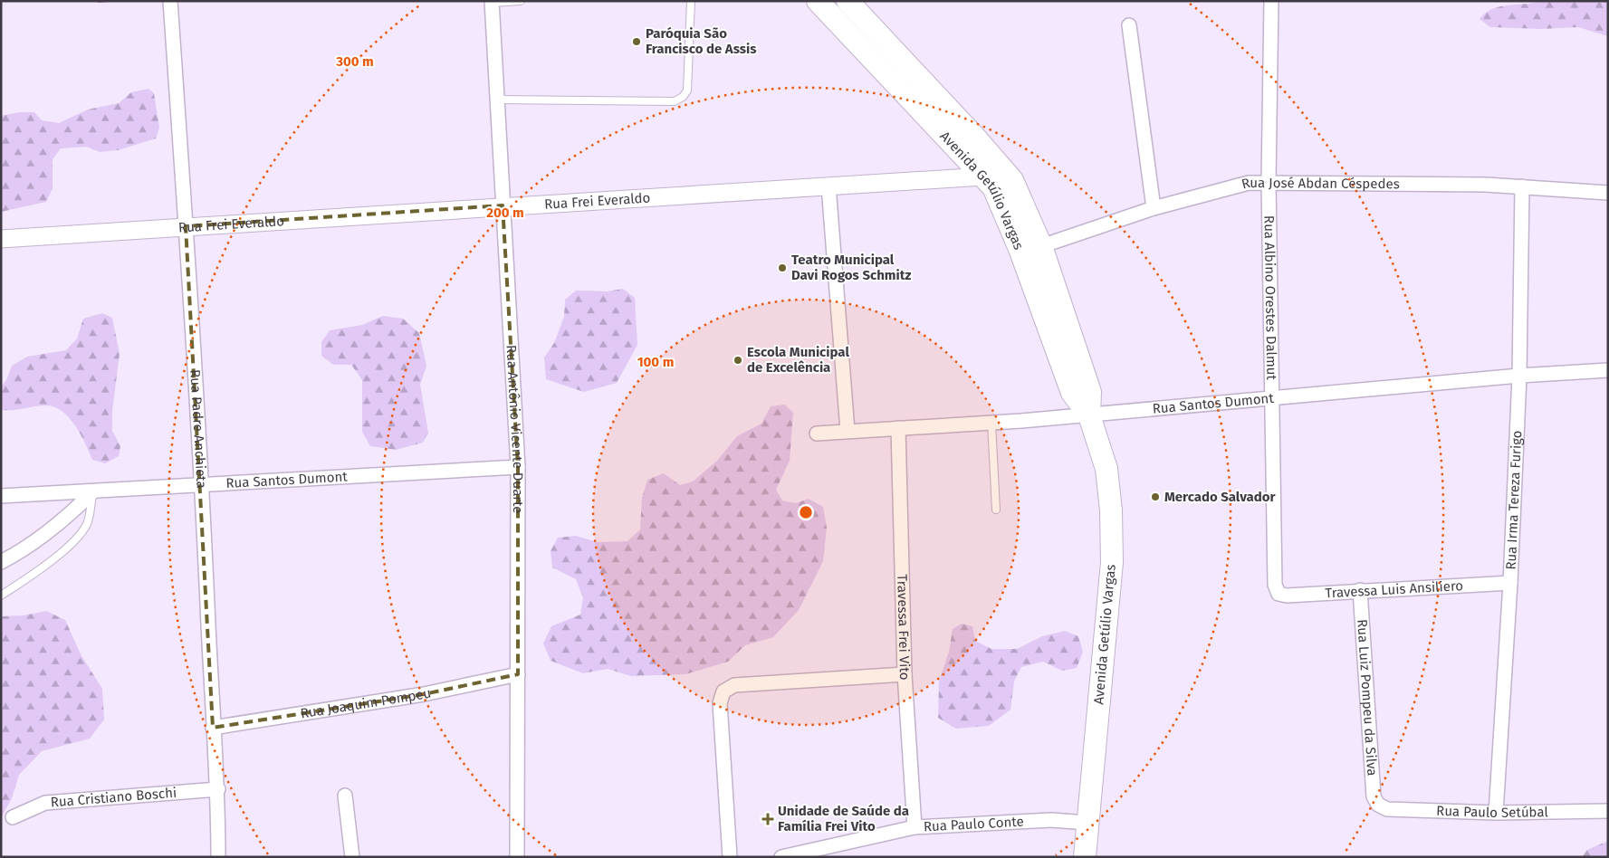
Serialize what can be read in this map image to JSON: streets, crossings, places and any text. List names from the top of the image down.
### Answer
{
  "streets": {
    "main road": ["Avenida Getúlio Vargas"],
    "street": [
      "Rua José Abdan Céspedes",
      "Rua Frei Everaldo",
      "Rua Albino Orestes Dalmut",
      "Rua Santos Dumont",
      "Rua Padre Anchieta",
      "Rua Antônio Vicente Duarte",
      "Rua Irma Tereza Furigo",
      "Travessa Luis Ansiliero",
      "Travessa Frei Vito",
      "Rua Luiz Pompeu da Silva",
      "Rua Joaquim Pompeu",
      "Rua Cristiano Boschi",
      "Rua Paulo Setúbal",
      "Rua Paulo Conte"
    ]
  },
  "crossings": [
    ["Rua José Abdan Céspedes", "Avenida Getúlio Vargas"],
    ["Rua José Abdan Céspedes", "Rua Albino Orestes Dalmut"],
    ["Rua José Abdan Céspedes", "Rua Irma Tereza Furigo"],
    ["Avenida Getúlio Vargas", "Rua Frei Everaldo"],
    ["Avenida Getúlio Vargas", "Rua Santos Dumont"],
    ["Avenida Getúlio Vargas", "Rua Paulo Conte"],
    ["Rua Frei Everaldo", "Rua Padre Anchieta"],
    ["Rua Frei Everaldo", "Rua Antônio Vicente Duarte"],
    ["Rua Albino Orestes Dalmut", "Rua Santos Dumont"],
    ["Rua Albino Orestes Dalmut", "Travessa Luis Ansiliero"],
    ["Rua Santos Dumont", "Rua Padre Anchieta"],
    ["Rua Santos Dumont", "Rua Antônio Vicente Duarte"],
    ["Rua Santos Dumont", "Rua Irma Tereza Furigo"],
    ["Rua Santos Dumont", "Travessa Frei Vito"],
    ["Rua Padre Anchieta", "Rua Joaquim Pompeu"],
    ["Rua Padre Anchieta", "Rua Cristiano Boschi"],
    ["Rua Antônio Vicente Duarte", "Rua Joaquim Pompeu"],
    ["Rua Irma Tereza Furigo", "Travessa Luis Ansiliero"],
    ["Rua Irma Tereza Furigo", "Rua Paulo Setúbal"],
    ["Travessa Luis Ansiliero", "Rua Luiz Pompeu da Silva"],
    ["Travessa Frei Vito", "Rua Paulo Conte"],
    ["Rua Luiz Pompeu da Silva", "Rua Paulo Setúbal"]
  ],
  "places": {
    "other": [
      "Paróquia São Francisco de Assis",
      "Teatro Municipal Davi Rogos Schmitz",
      "Escola Municipal de Excelência",
      "Mercado Salvador"
    ],
    "health": ["Unidade de Saúde da Família Frei Vito"]
  },
  "rings": ["300 m", "200 m", "100 m"]
}
